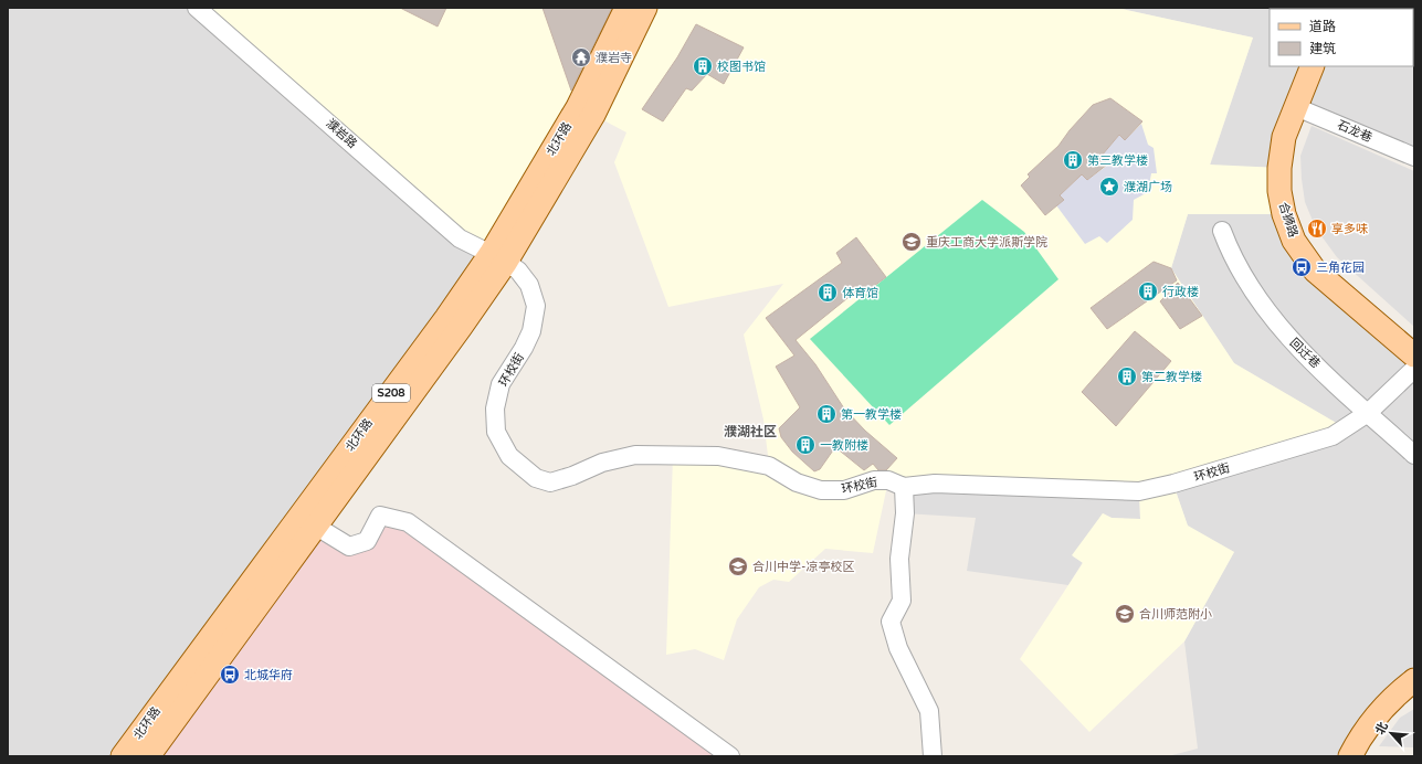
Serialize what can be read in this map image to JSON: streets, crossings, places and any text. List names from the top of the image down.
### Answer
{
  "streets": {
    "main road": ["北环路", "合狮路", "S208"],
    "street": [
      "石龙巷",
      "濮岩路",
      "回迁巷",
      "环校街"
    ]
  },
  "crossings": [
    ["石龙巷", "合狮路"],
    ["濮岩路", "北环路"],
    ["濮岩路", "环校街"],
    ["北环路", "环校街"],
    ["回迁巷", "环校街"]
  ],
  "districts": ["濮湖社区"],
  "places": {
    "temple": ["濮岩寺"],
    "building": [
      "校图书馆",
      "第三教学楼",
      "行政楼",
      "体育馆",
      "第二教学楼",
      "第一教学楼",
      "一教附楼"
    ],
    "place": ["濮湖广场"],
    "restaurant": ["享多味"],
    "school or university": ["重庆工商大学派斯学院", "合川中学-凉亭校区", "合川师范附小"],
    "bus stop": ["三角花园", "北城华府"]
  },
  "legend": ["道路", "建筑"],
  "north": "top left"
}
